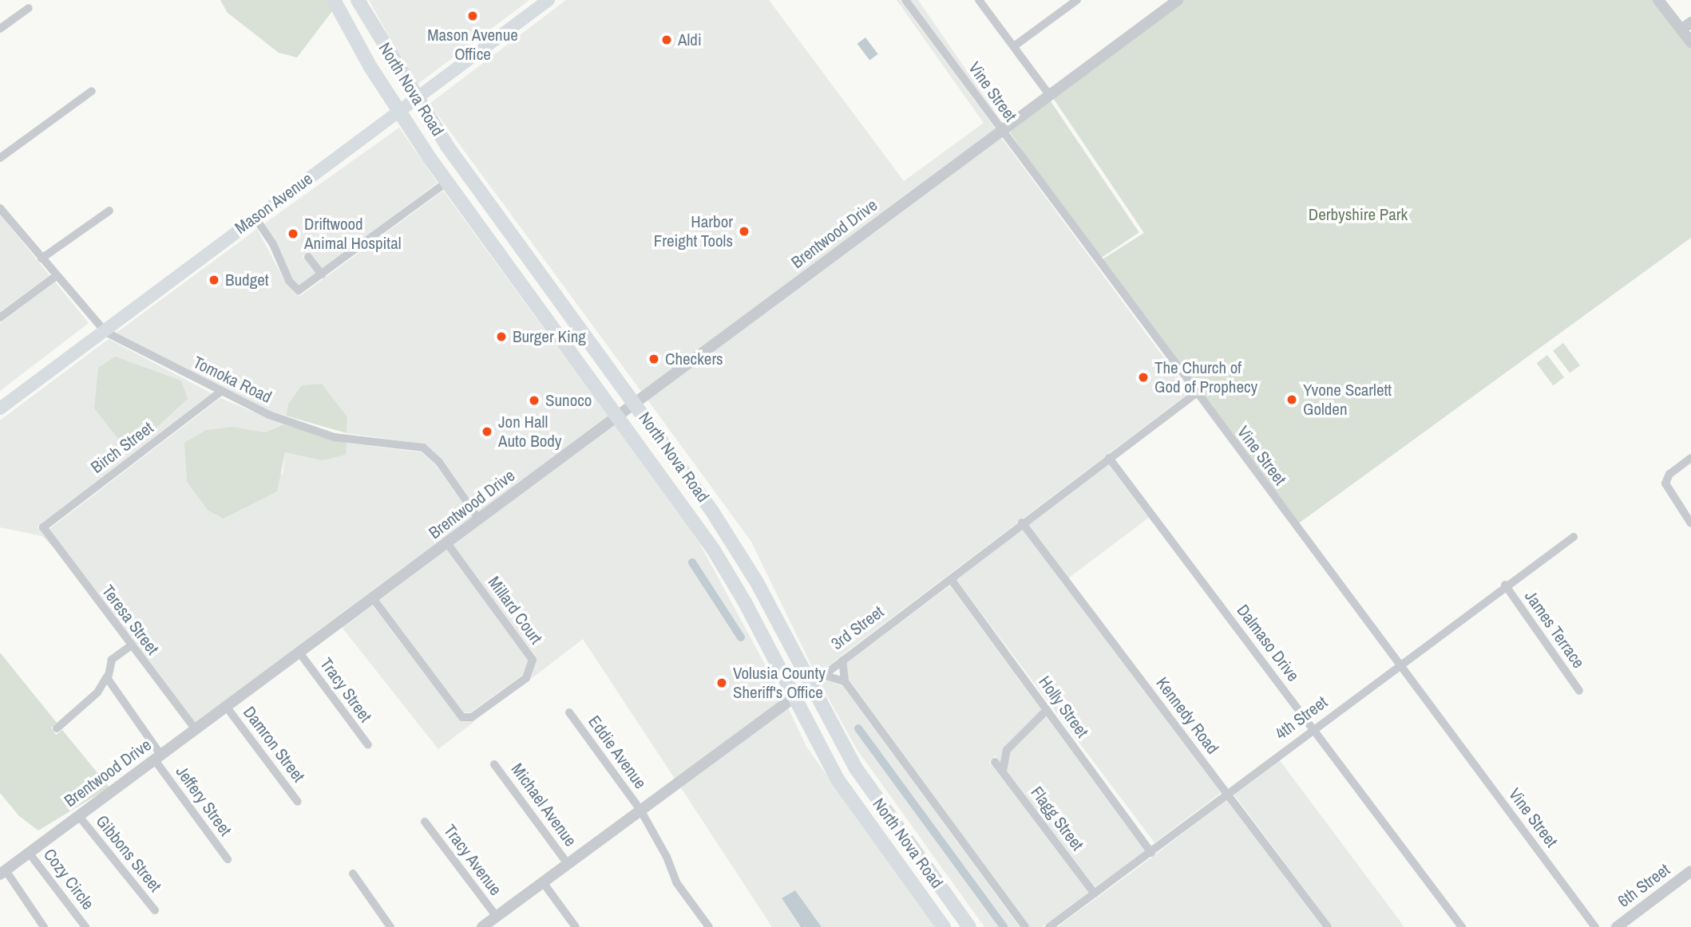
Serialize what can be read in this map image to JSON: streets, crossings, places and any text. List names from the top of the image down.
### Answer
{
  "streets": {
    "main road": ["North Nova Road", "Mason Avenue"],
    "street": [
      "Vine Street",
      "Brentwood Drive",
      "Tomoka Road",
      "Birch Street",
      "Millard Court",
      "Teresa Street",
      "3rd Street",
      "James Terrace",
      "Dalmaso Drive",
      "Tracy Street",
      "Holly Street",
      "Kennedy Road",
      "4th Street",
      "Damron Street",
      "Eddie Avenue",
      "Jeffery Street",
      "Michael Avenue",
      "Flagg Street",
      "Gibbons Street",
      "Tracy Avenue",
      "Cozy Circle",
      "6th Street"
    ]
  },
  "crossings": [
    ["North Nova Road", "Mason Avenue"],
    ["North Nova Road", "Brentwood Drive"],
    ["North Nova Road", "3rd Street"],
    ["Vine Street", "Brentwood Drive"],
    ["Vine Street", "3rd Street"],
    ["Vine Street", "4th Street"],
    ["Mason Avenue", "Tomoka Road"],
    ["Brentwood Drive", "Tomoka Road"],
    ["Brentwood Drive", "Millard Court"],
    ["Brentwood Drive", "Teresa Street"],
    ["Brentwood Drive", "Tracy Street"],
    ["Brentwood Drive", "Damron Street"],
    ["Brentwood Drive", "Jeffery Street"],
    ["Brentwood Drive", "Gibbons Street"],
    ["Brentwood Drive", "Cozy Circle"],
    ["Tomoka Road", "Birch Street"],
    ["Birch Street", "Teresa Street"],
    ["3rd Street", "Dalmaso Drive"],
    ["3rd Street", "Holly Street"],
    ["3rd Street", "Kennedy Road"],
    ["3rd Street", "Eddie Avenue"],
    ["3rd Street", "Michael Avenue"],
    ["3rd Street", "Tracy Avenue"],
    ["James Terrace", "4th Street"],
    ["Dalmaso Drive", "4th Street"],
    ["Holly Street", "4th Street"],
    ["Kennedy Road", "4th Street"],
    ["4th Street", "Flagg Street"]
  ],
  "parks": ["Derbyshire Park"],
  "places": [
    "Mason Avenue Office",
    "Aldi",
    "Harbor Freight Tools",
    "Driftwood Animal Hospital",
    "Budget",
    "Burger King",
    "Checkers",
    "The Church of God of Prophecy",
    "Yvone Scarlett Golden",
    "Sunoco",
    "Jon Hall Auto Body",
    "Volusia County Sheriff's Office"
  ]
}
